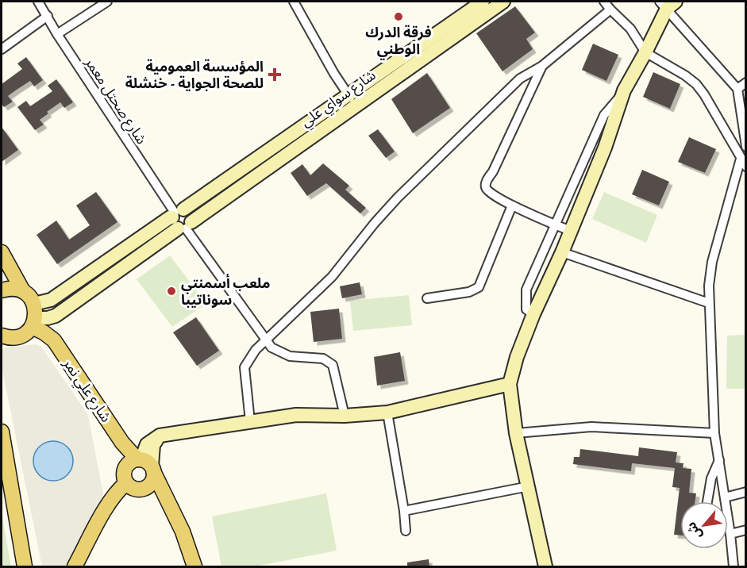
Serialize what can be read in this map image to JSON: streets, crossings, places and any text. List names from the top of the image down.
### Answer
{
  "streets": {
    "main road": ["شارع سواي علي", "شارع علي نمر"],
    "street": ["شارع صحتل معمر"]
  },
  "crossings": [
    ["شارع سواي علي", "شارع صحتل معمر"],
    ["شارع سواي علي", "شارع علي نمر"]
  ],
  "places": {
    "other": ["فرقة الدرك الوطني", "ملعب أسمنتي سوناتيبا"],
    "health": ["المؤسسة العمومية للصحة الجواية - خنشلة"]
  },
  "north": "bottom left"
}
